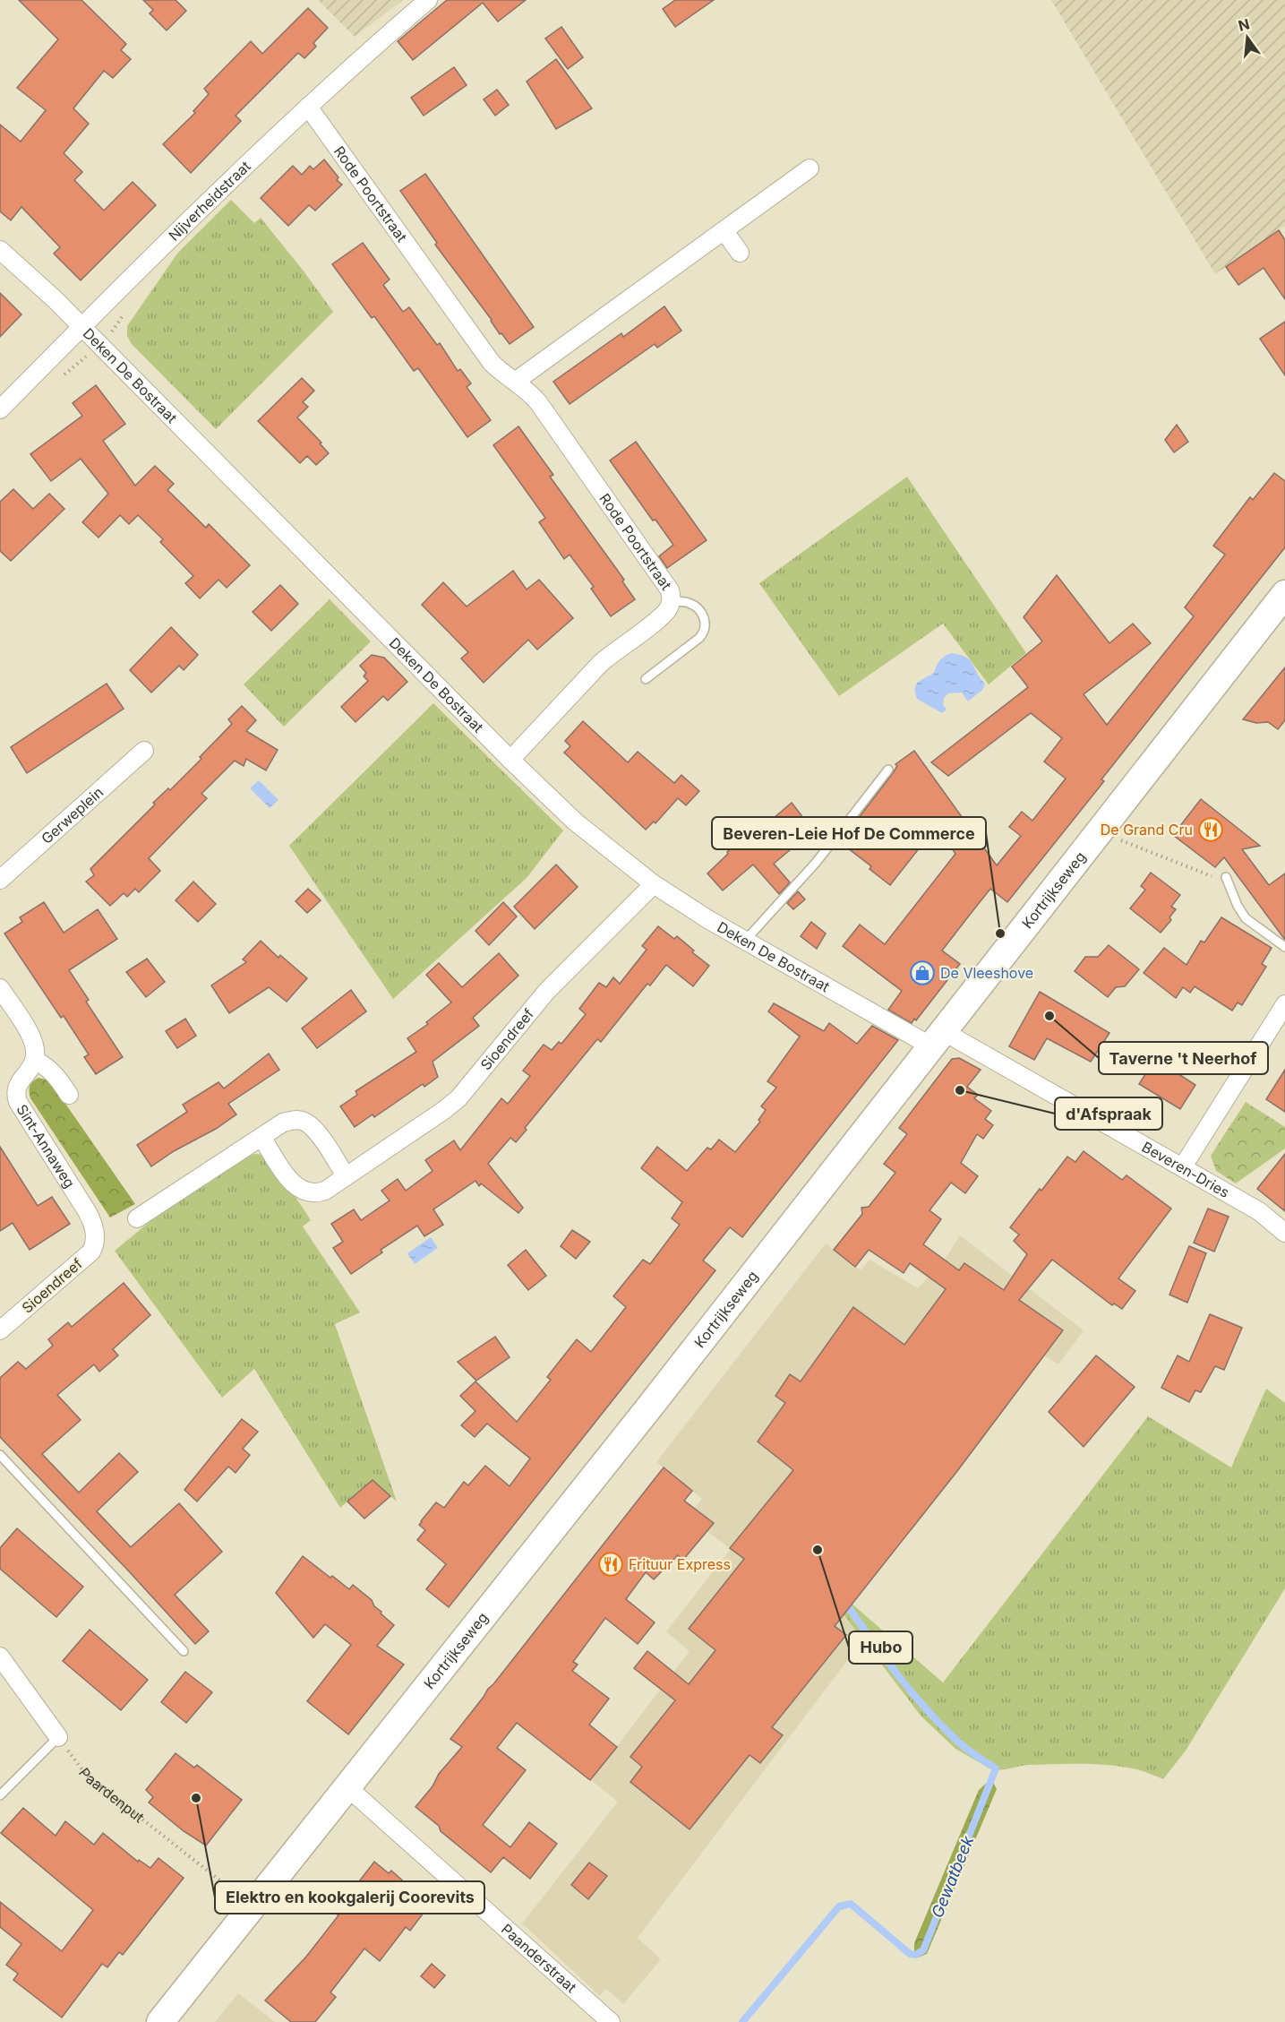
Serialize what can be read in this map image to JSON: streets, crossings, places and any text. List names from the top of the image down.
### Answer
{
  "streets": {
    "main road": ["Kortrijkseweg"],
    "street": [
      "Rode Poortstraat",
      "Nijverheidstraat",
      "Deken De Bostraat",
      "Gerweplein",
      "Sioendreef",
      "Sint-Annaweg",
      "Beveren-Dries",
      "Paanderstraat"
    ],
    "path": ["Paardenput"]
  },
  "crossings": [
    ["Rode Poortstraat", "Nijverheidstraat"],
    ["Rode Poortstraat", "Deken De Bostraat"],
    ["Nijverheidstraat", "Deken De Bostraat"],
    ["Deken De Bostraat", "Kortrijkseweg"],
    ["Deken De Bostraat", "Sioendreef"],
    ["Deken De Bostraat", "Beveren-Dries"],
    ["Kortrijkseweg", "Beveren-Dries"],
    ["Kortrijkseweg", "Paardenput"],
    ["Kortrijkseweg", "Paanderstraat"],
    ["Sioendreef", "Sint-Annaweg"]
  ],
  "water": ["Gewatbeek"],
  "places": {
    "restaurant": ["De Grand Cru", "Frituur Express"],
    "other": [
      "Beveren-Leie Hof De Commerce",
      "Taverne 't Neerhof",
      "d'Afspraak",
      "Hubo",
      "Elektro en kookgalerij Coorevits"
    ],
    "shop": ["De Vleeshove"]
  },
  "north": "top"
}
